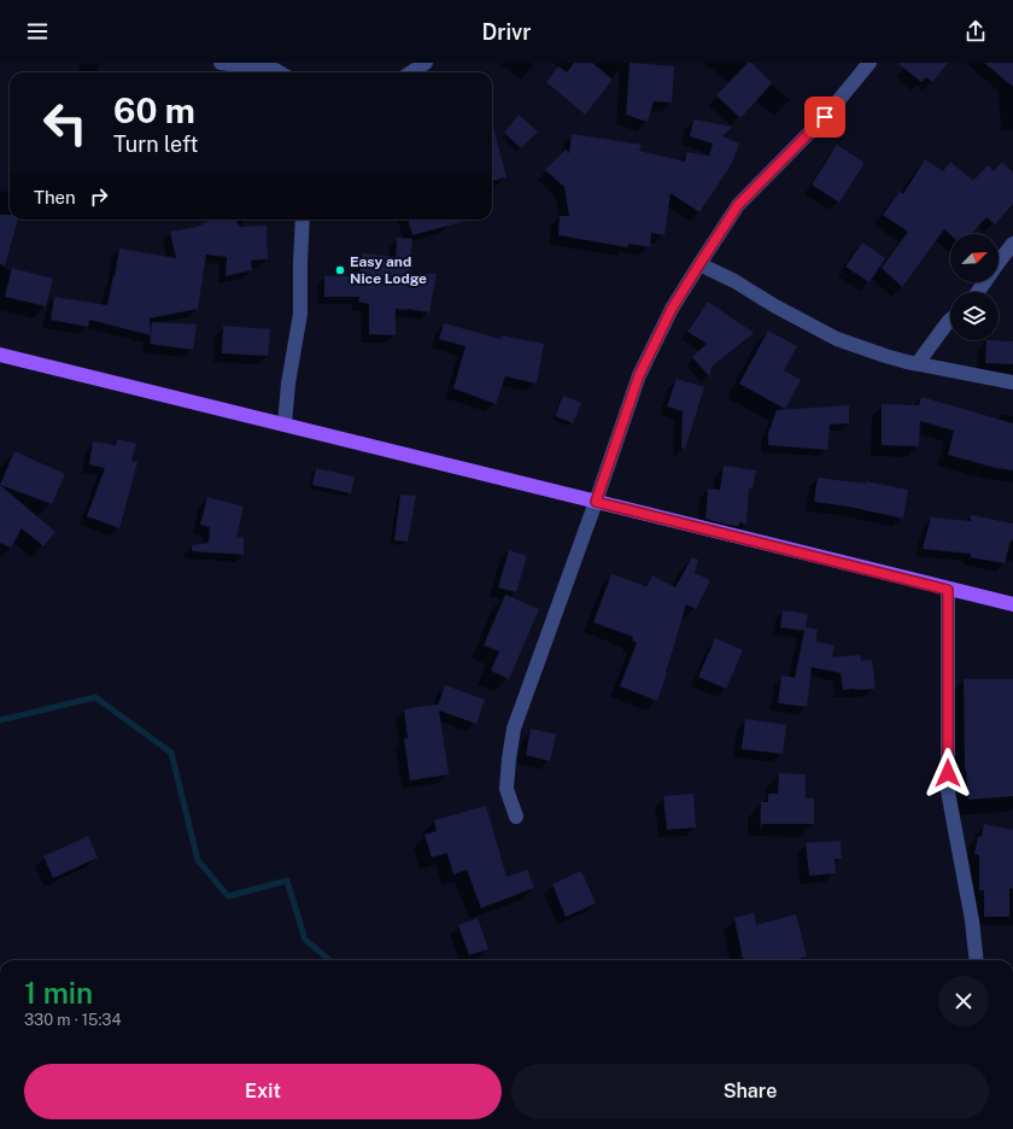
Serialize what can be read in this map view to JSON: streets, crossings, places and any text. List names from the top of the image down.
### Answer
{
  "places": ["Easy and Nice Lodge"],
  "north": "top right",
  "page": {
    "header": "Drivr",
    "turn": ["60 m", "Turn left"],
    "then": "Then",
    "heading": ["1 min", "330 m · 15:34"],
    "buttons": ["Exit", "Share"]
  }
}
